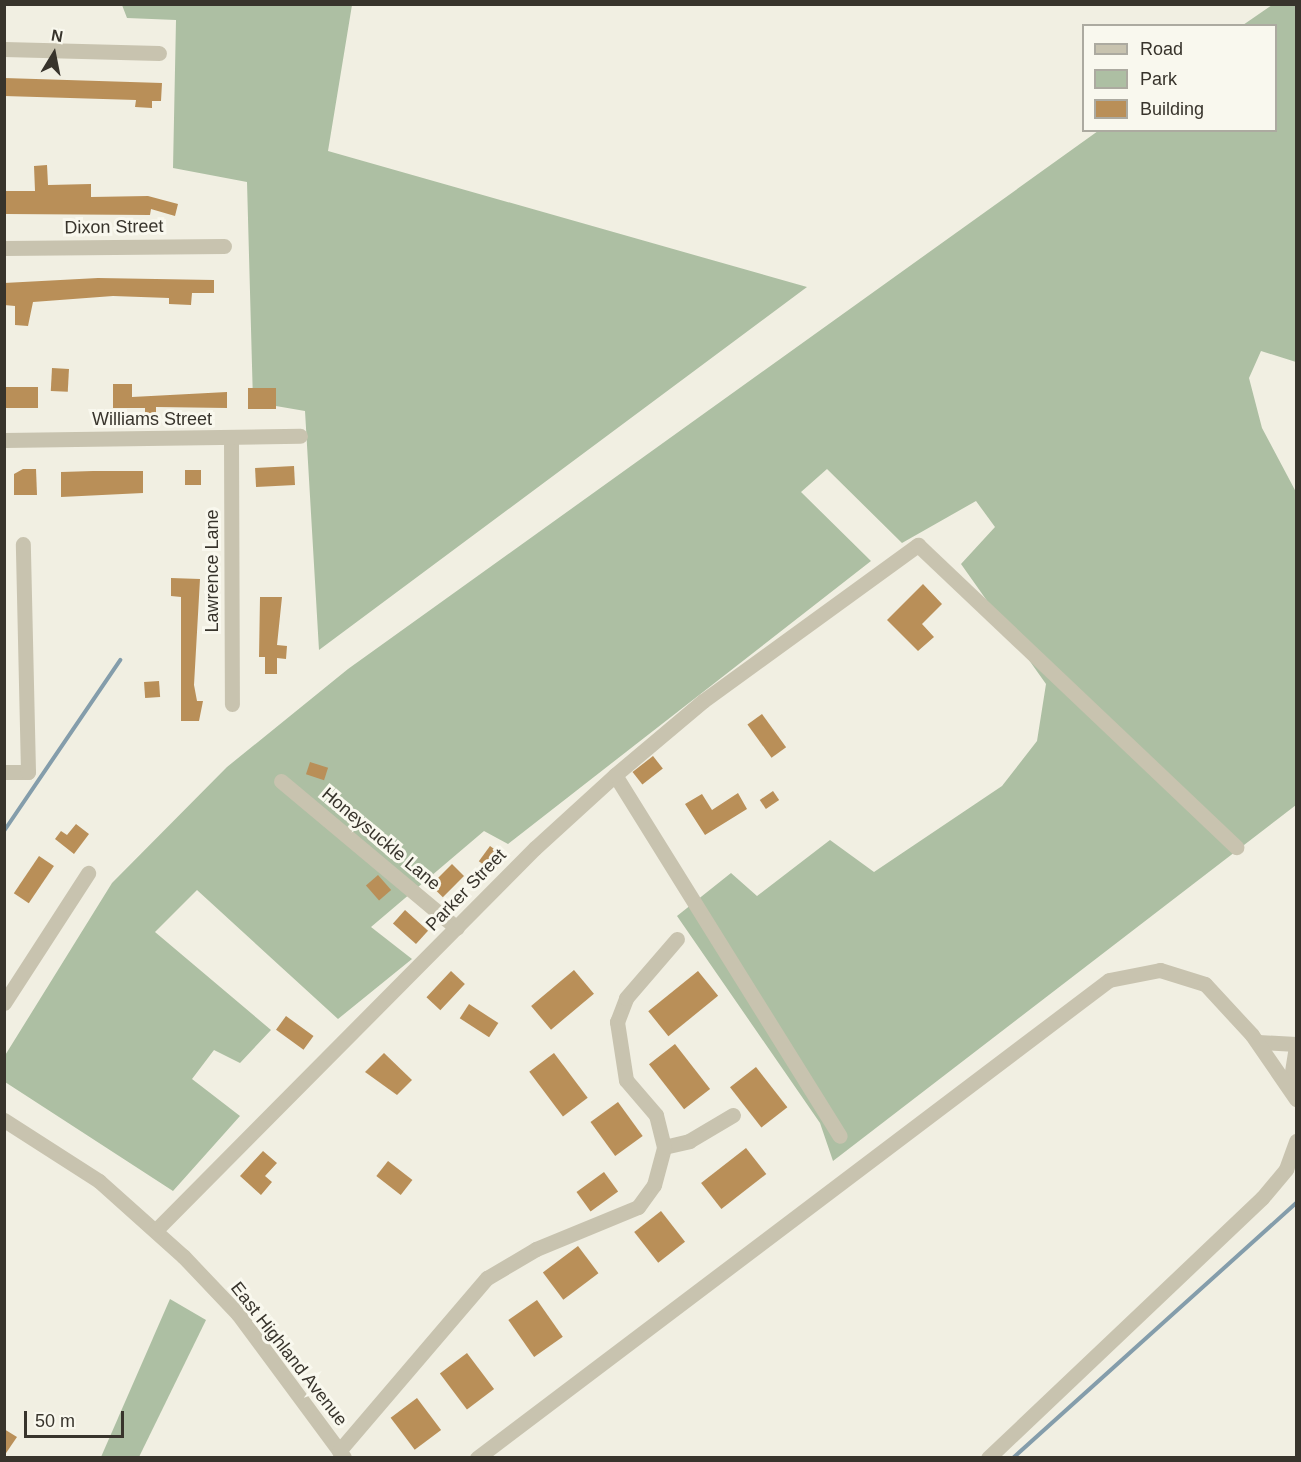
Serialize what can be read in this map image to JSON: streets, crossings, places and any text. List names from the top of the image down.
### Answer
{
  "streets": {
    "street": [
      "Dixon Street",
      "Williams Street",
      "Lawrence Lane",
      "Honeysuckle Lane",
      "Parker Street",
      "East Highland Avenue"
    ]
  },
  "crossings": [
    ["Williams Street", "Lawrence Lane"],
    ["Honeysuckle Lane", "Parker Street"],
    ["Parker Street", "East Highland Avenue"]
  ],
  "legend": ["Road", "Park", "Building"],
  "scale_bar": "50 m",
  "north": "top"
}
